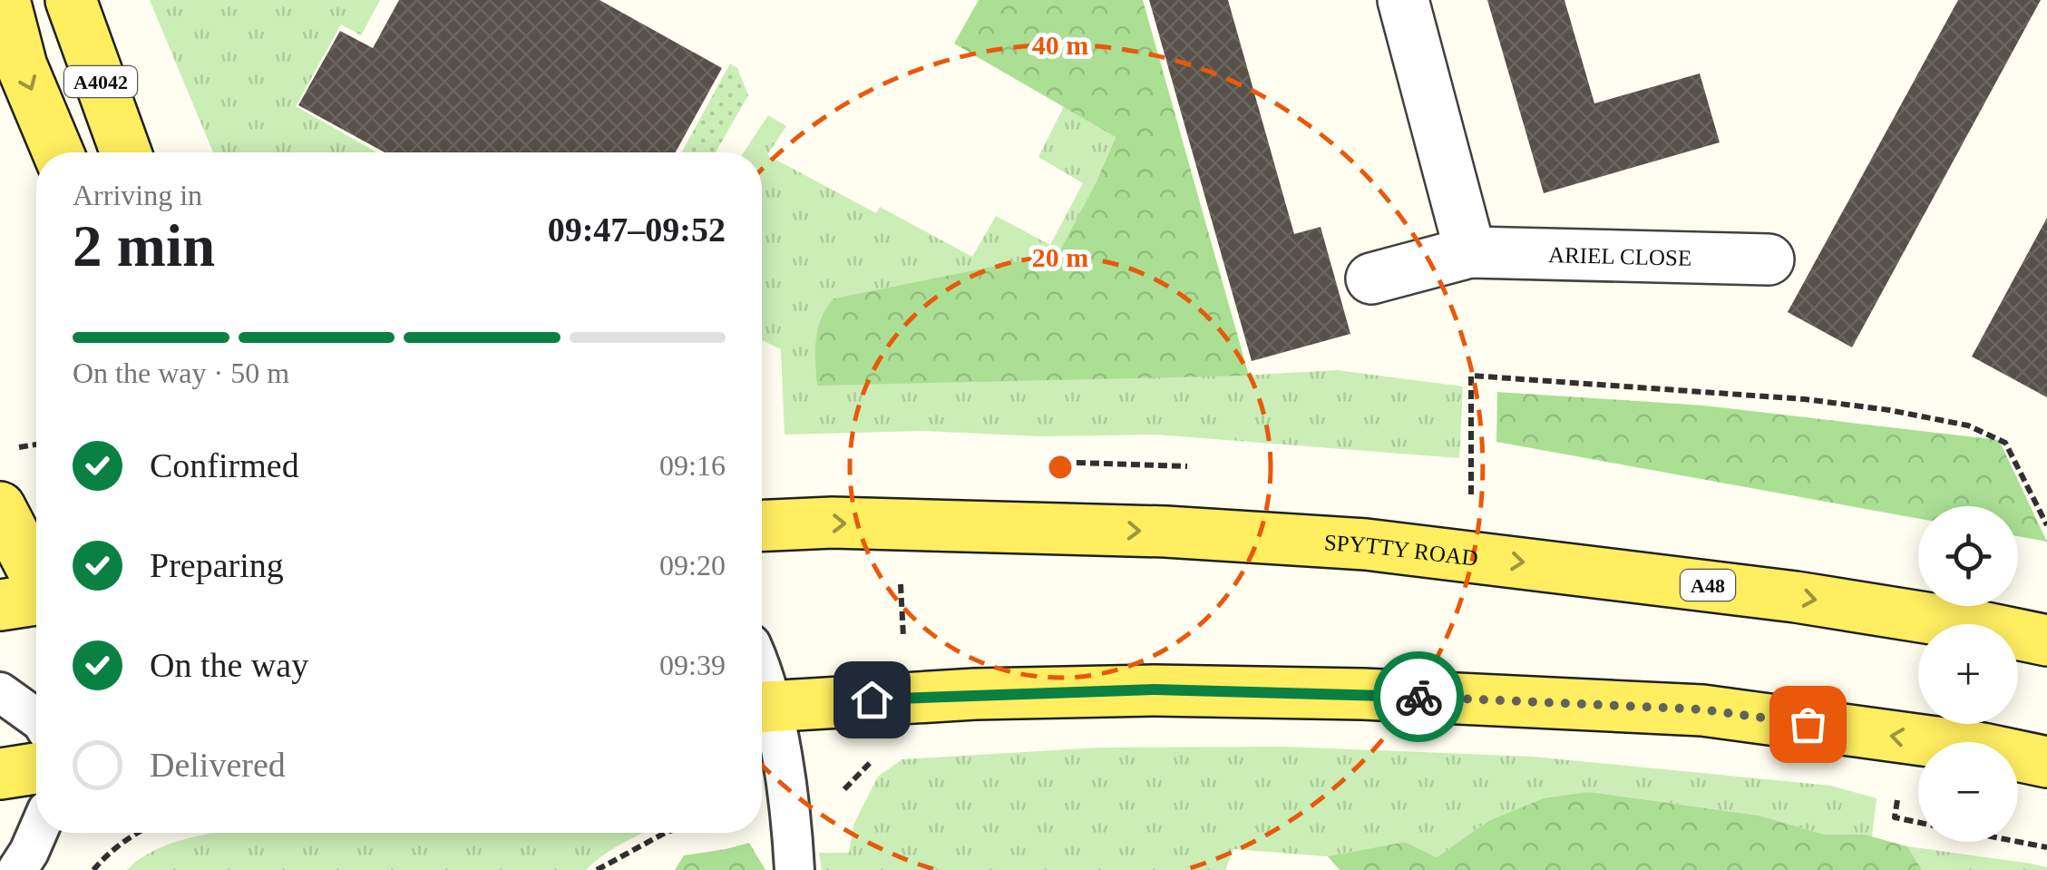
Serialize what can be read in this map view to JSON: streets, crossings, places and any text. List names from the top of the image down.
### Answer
{
  "streets": {
    "main road": ["A4042", "SPYTTY ROAD", "A48"],
    "street": ["ARIEL CLOSE"]
  },
  "page": {
    "heading": ["2 min", "Arriving in", "09:47–09:52"],
    "bar": "On the way · 50 m",
    "list": [
      ["Confirmed", "09:16"],
      ["Preparing", "09:20"],
      ["On the way", "09:39"],
      "Delivered"
    ],
    "map_buttons": ["+", "−"]
  },
  "rings": ["40 m", "20 m"]
}
